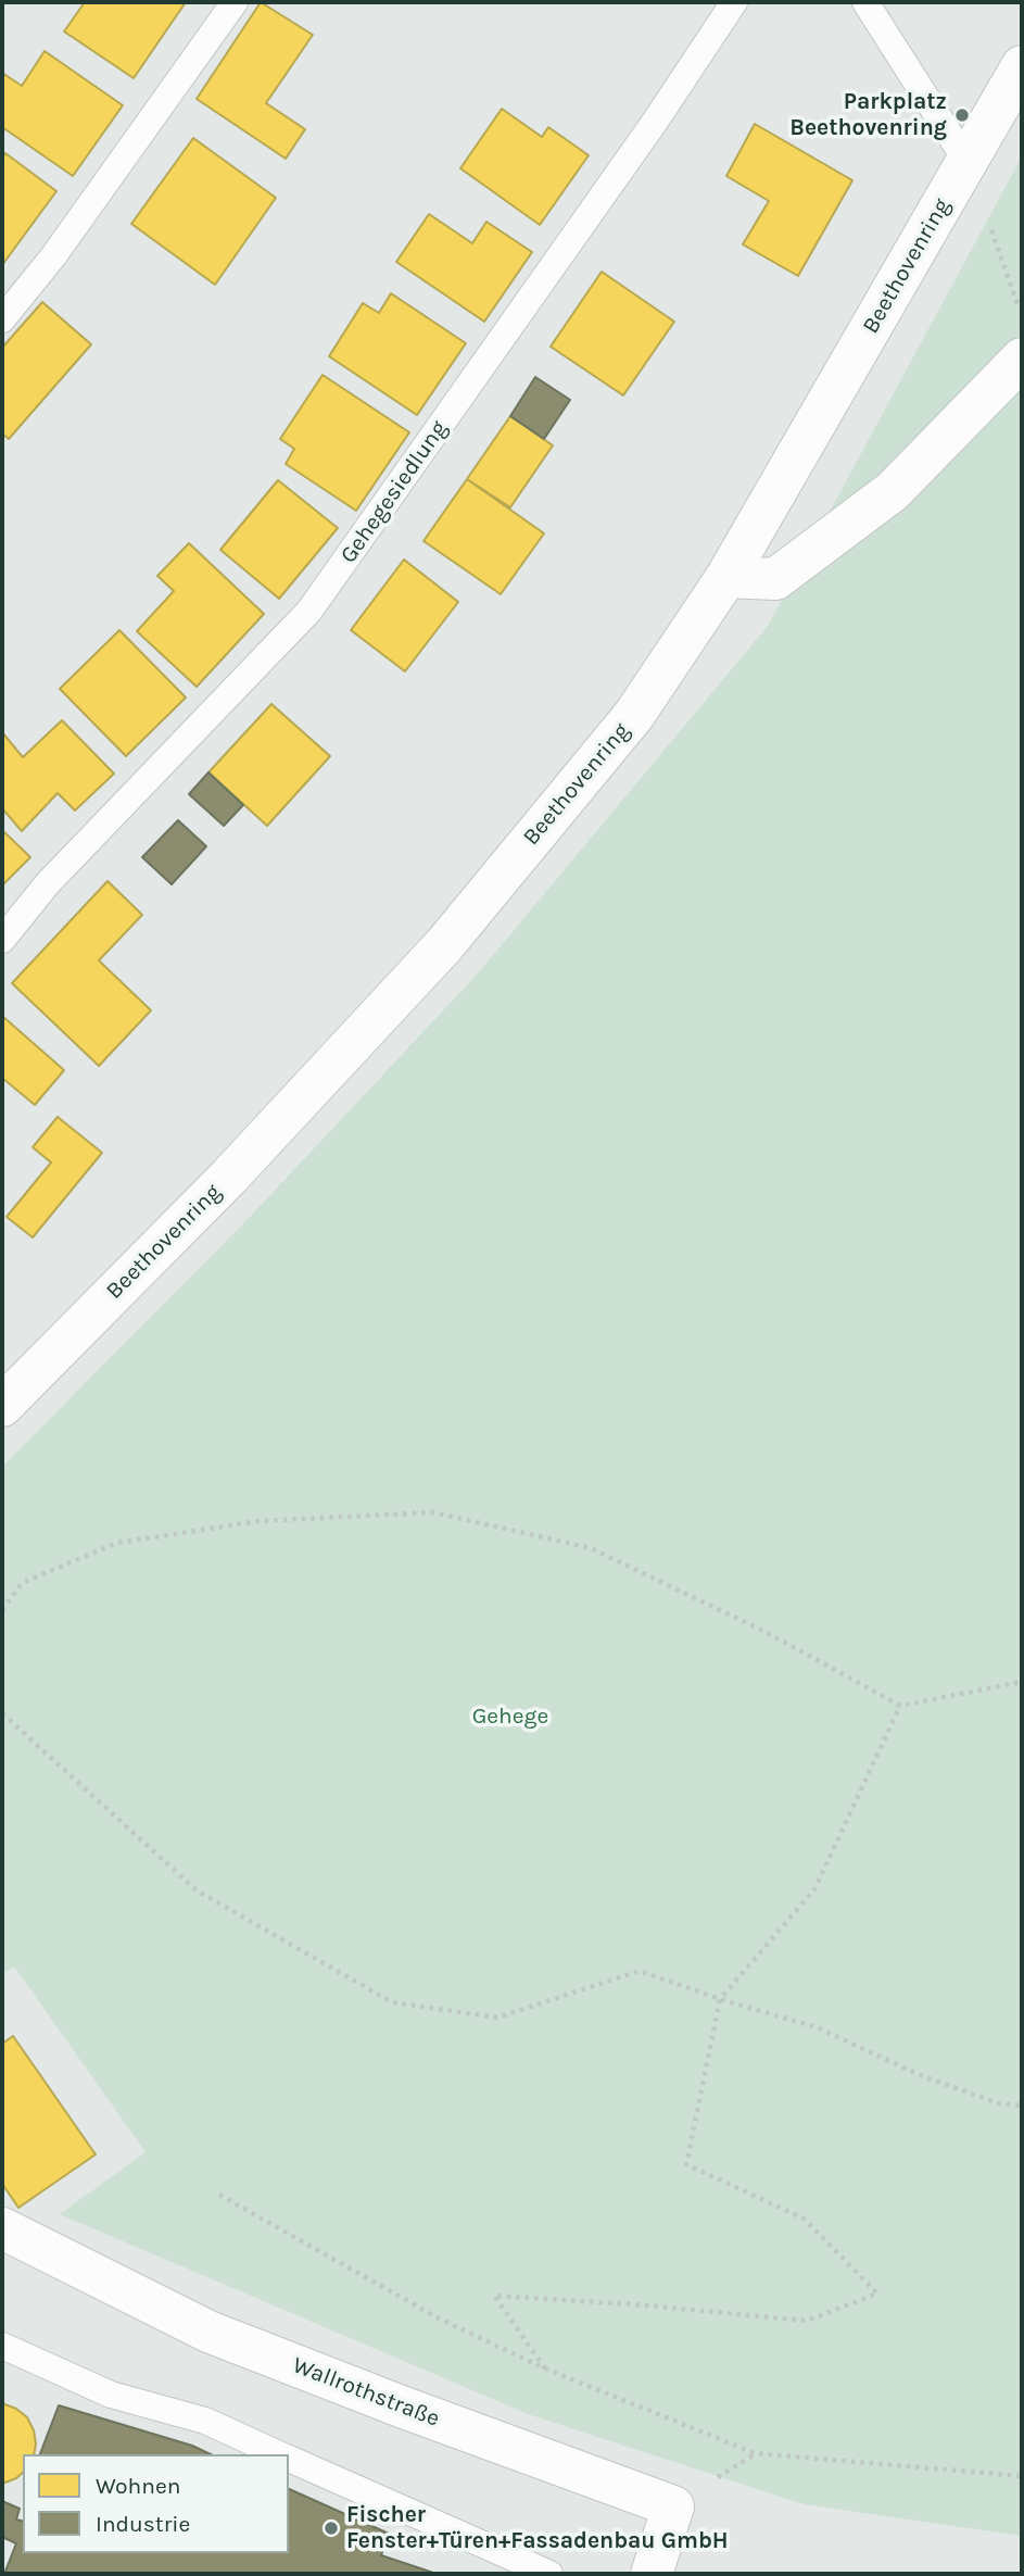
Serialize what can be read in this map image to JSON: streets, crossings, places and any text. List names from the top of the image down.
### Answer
{
  "streets": {
    "street": ["Beethovenring", "Wallrothstraße"],
    "lane": ["Gehegesiedlung"]
  },
  "parks": ["Gehege"],
  "places": ["Parkplatz Beethovenring", "Fischer Fenster+Türen+Fassadenbau GmbH"],
  "legend": ["Wohnen", "Industrie"]
}
